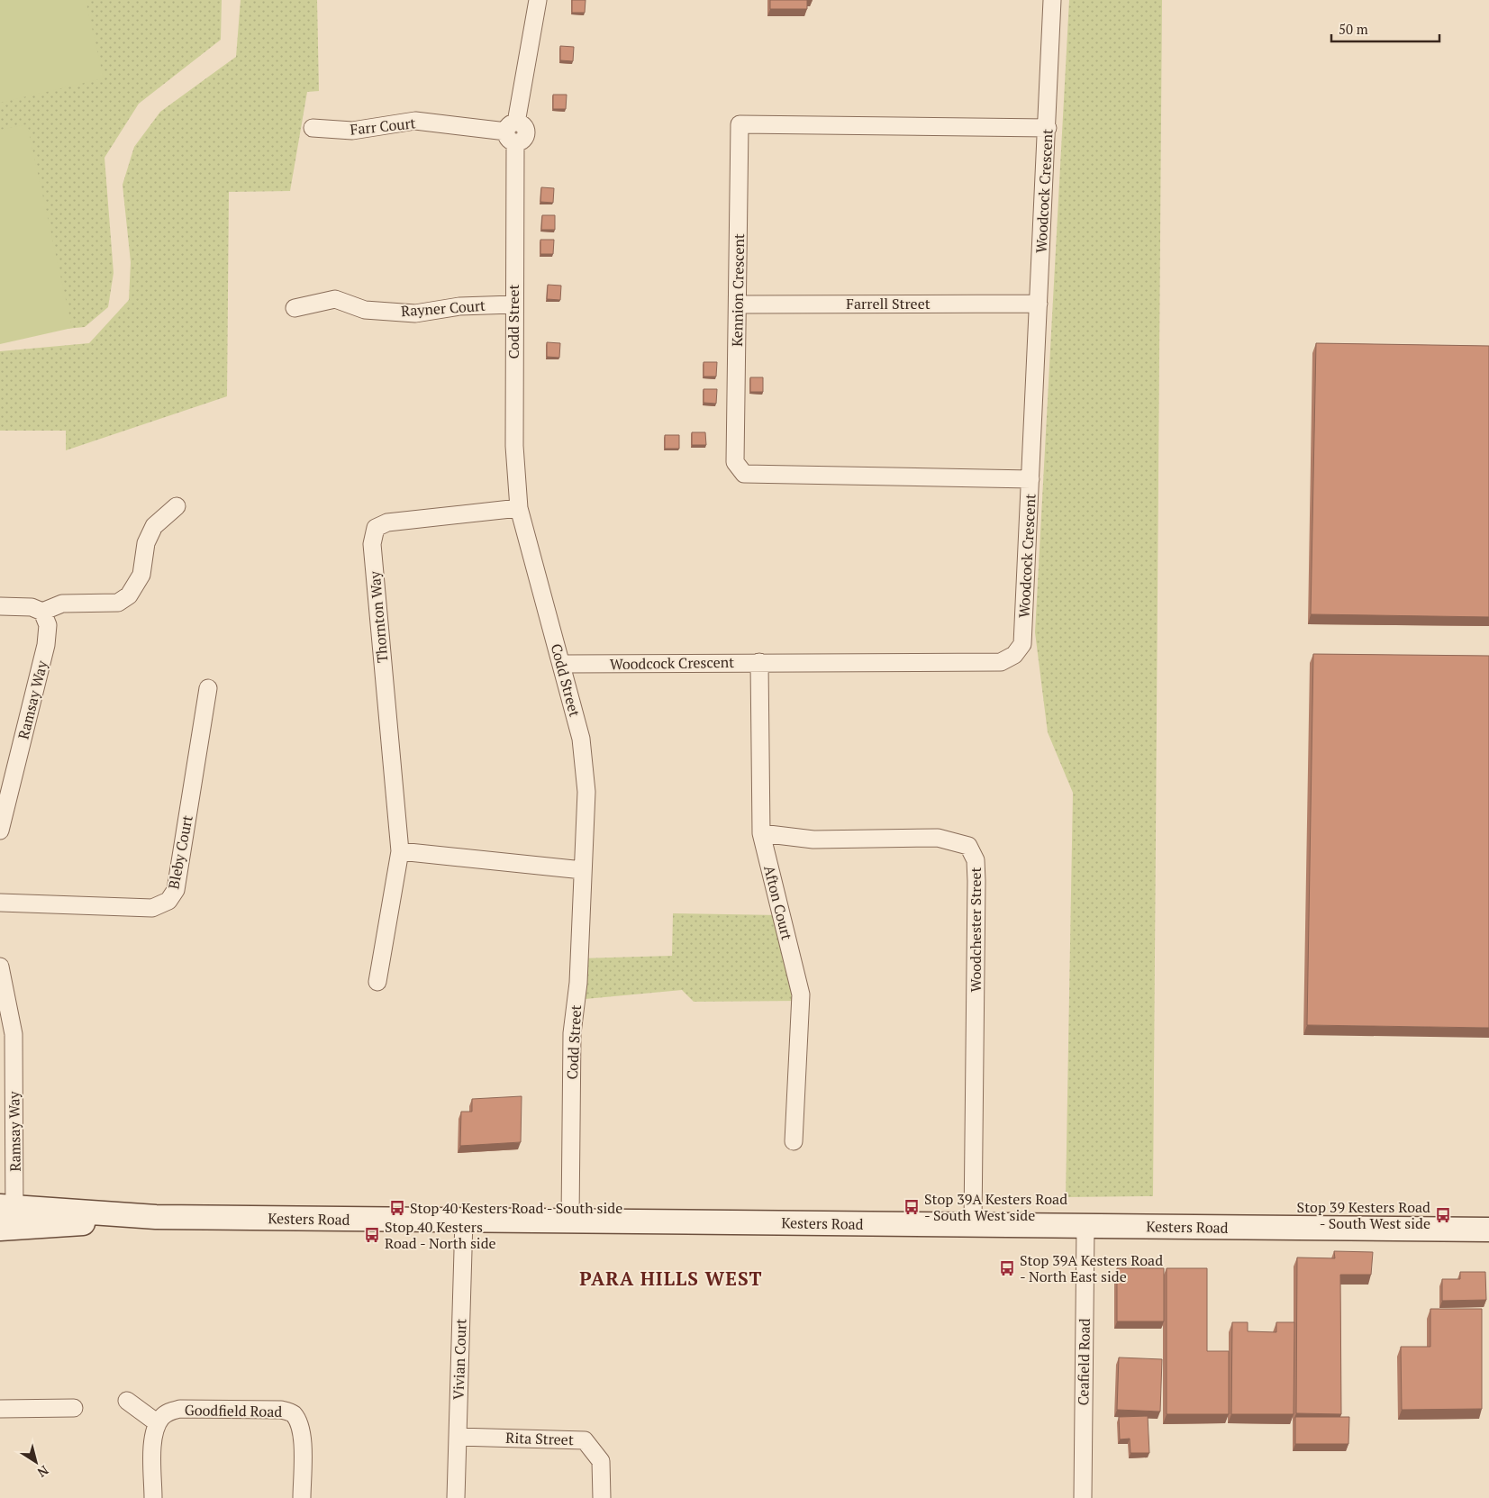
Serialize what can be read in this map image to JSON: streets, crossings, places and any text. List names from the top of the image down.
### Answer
{
  "streets": {
    "main road": ["Kesters Road"],
    "street": [
      "Farr Court",
      "Woodcock Crescent",
      "Kennion Crescent",
      "Farrell Street",
      "Rayner Court",
      "Codd Street",
      "Thornton Way",
      "Ramsay Way",
      "Bleby Court",
      "Afton Court",
      "Woodchester Street",
      "Vivian Court",
      "Ceafield Road",
      "Goodfield Road",
      "Rita Street"
    ]
  },
  "crossings": [
    ["Farr Court", "Codd Street"],
    ["Woodcock Crescent", "Kennion Crescent"],
    ["Woodcock Crescent", "Farrell Street"],
    ["Woodcock Crescent", "Codd Street"],
    ["Woodcock Crescent", "Afton Court"],
    ["Kennion Crescent", "Farrell Street"],
    ["Rayner Court", "Codd Street"],
    ["Codd Street", "Thornton Way"],
    ["Codd Street", "Kesters Road"],
    ["Ramsay Way", "Kesters Road"],
    ["Afton Court", "Woodchester Street"],
    ["Woodchester Street", "Kesters Road"],
    ["Kesters Road", "Vivian Court"],
    ["Kesters Road", "Ceafield Road"],
    ["Vivian Court", "Rita Street"]
  ],
  "districts": ["PARA HILLS WEST"],
  "places": {
    "bus stop": [
      "Stop 39A Kesters Road - South West side",
      "Stop 40 Kesters Road - South side",
      "Stop 39 Kesters Road - South West side",
      "Stop 40 Kesters Road - North side",
      "Stop 39A Kesters Road - North East side"
    ]
  },
  "scale_bar": "50 m",
  "north": "bottom right"
}
